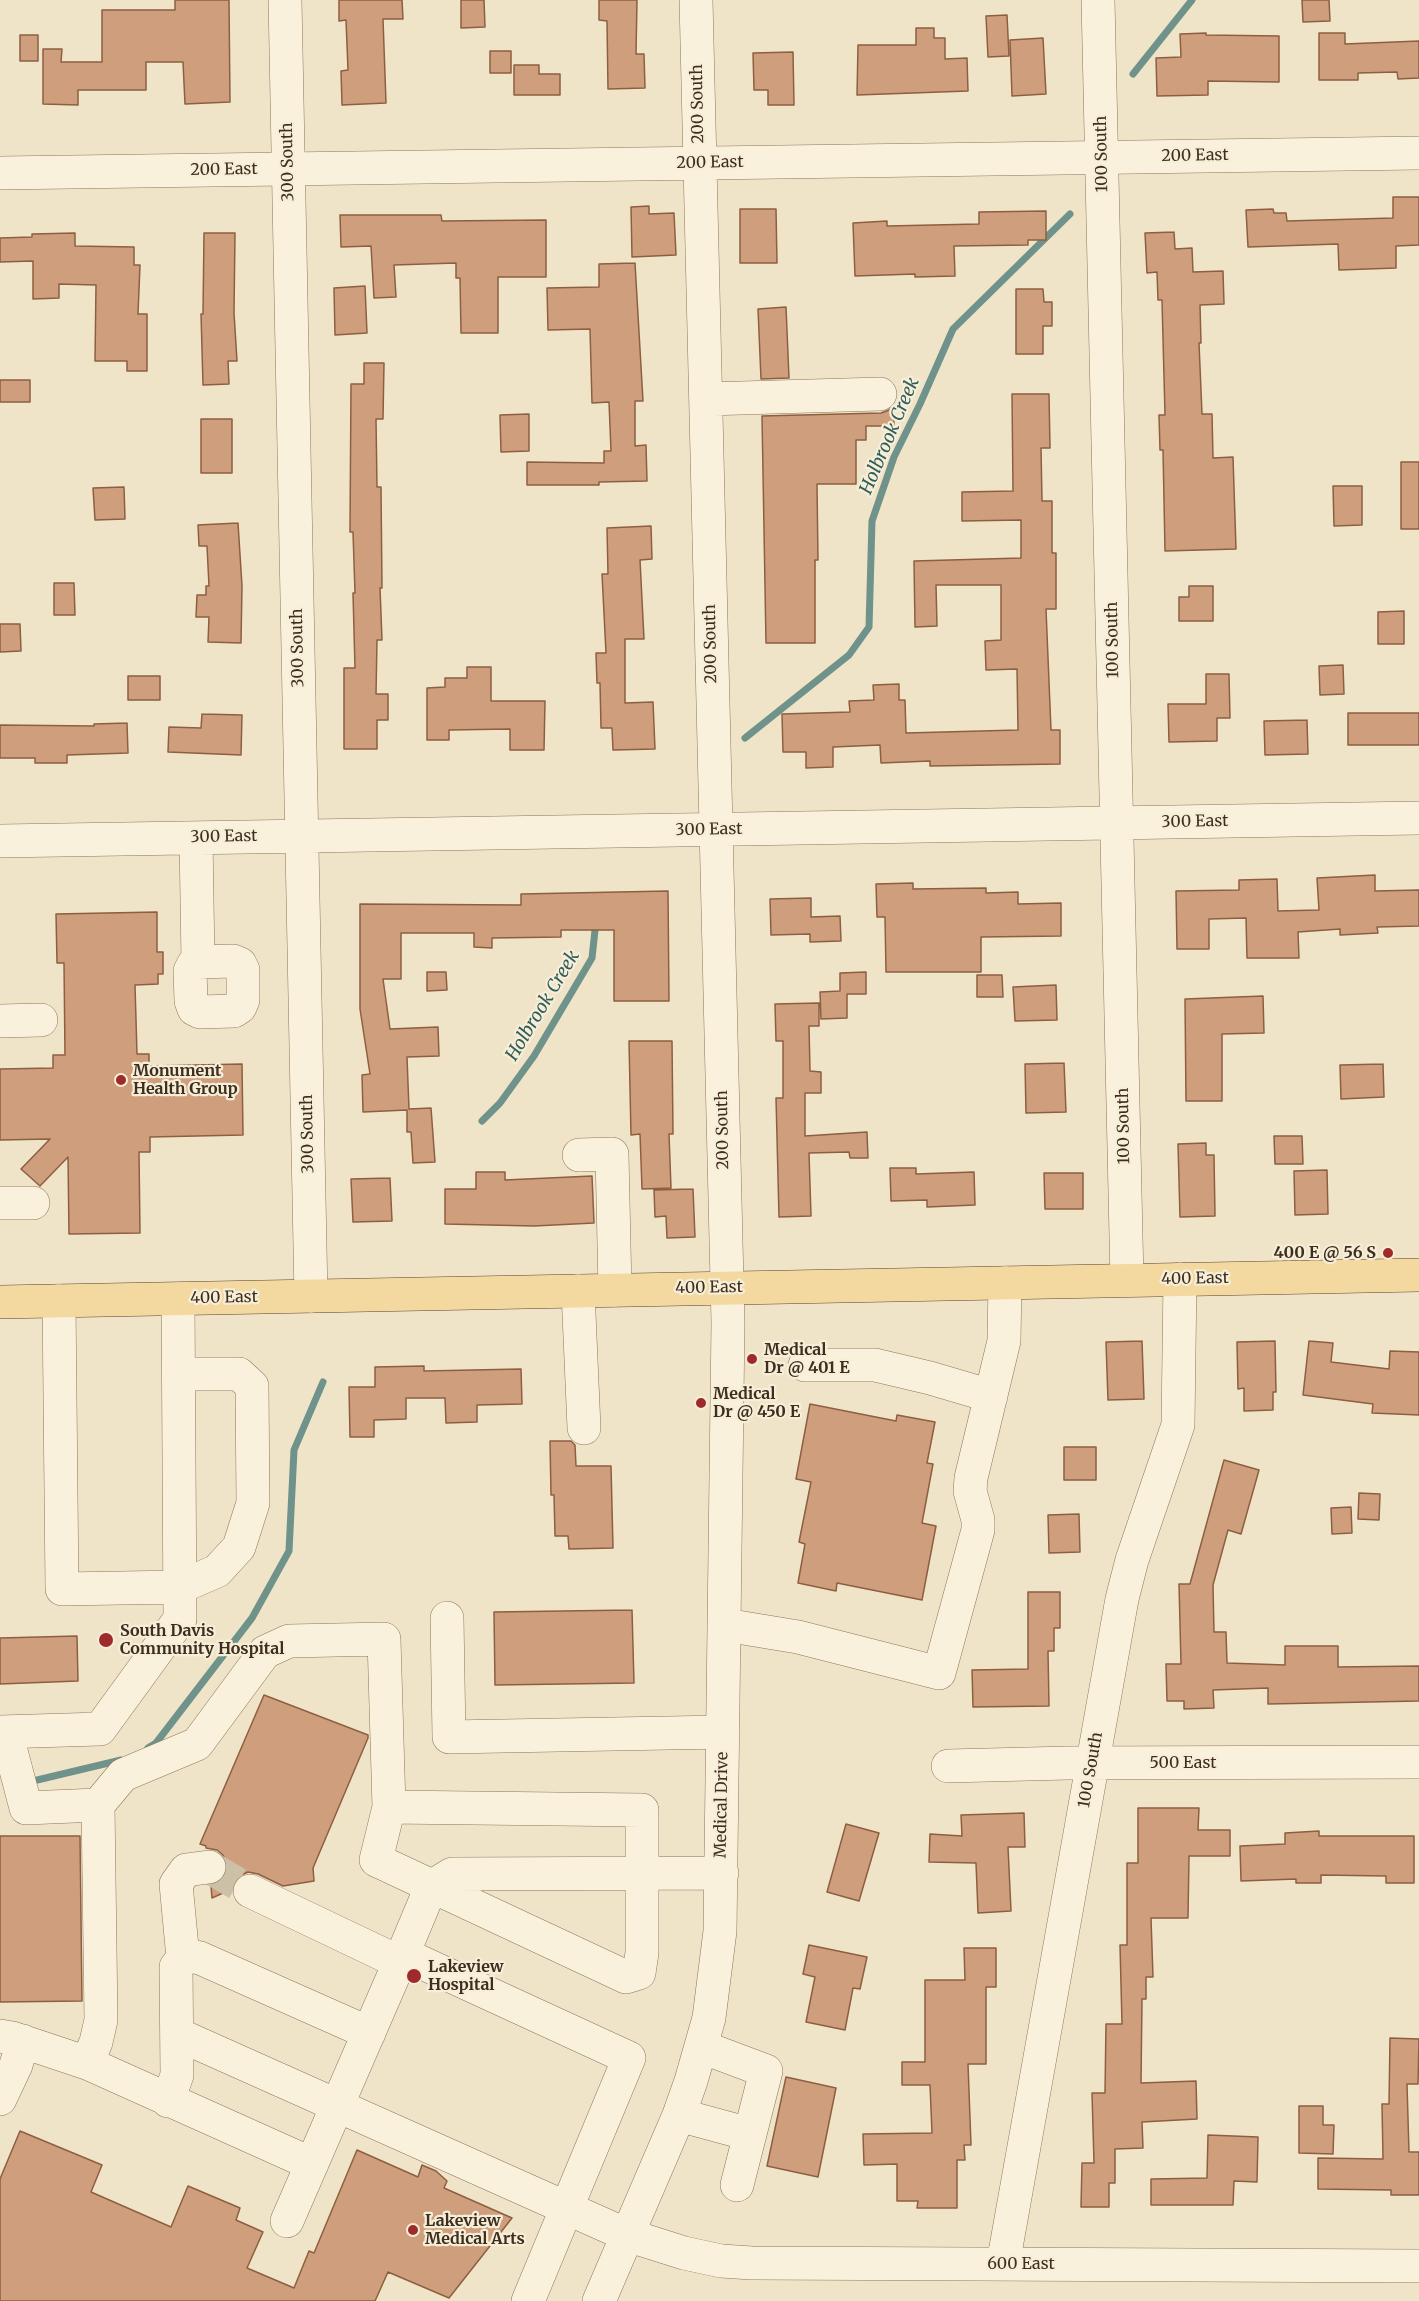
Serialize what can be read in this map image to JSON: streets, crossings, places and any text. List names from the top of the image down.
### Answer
{
  "streets": {
    "main road": ["400 East"],
    "street": [
      "200 South",
      "100 South",
      "200 East",
      "300 South",
      "300 East",
      "500 East",
      "Medical Drive",
      "600 East"
    ]
  },
  "crossings": [
    ["200 South", "200 East"],
    ["200 South", "300 East"],
    ["200 South", "400 East"],
    ["200 South", "Medical Drive"],
    ["100 South", "200 East"],
    ["100 South", "300 East"],
    ["100 South", "400 East"],
    ["100 South", "500 East"],
    ["100 South", "600 East"],
    ["200 East", "300 South"],
    ["300 South", "300 East"],
    ["300 South", "400 East"],
    ["400 East", "Medical Drive"],
    ["Medical Drive", "600 East"]
  ],
  "water": ["Holbrook Creek"],
  "places": [
    "Monument Health Group",
    "400 E @ 56 S",
    "Medical Dr @ 401 E",
    "Medical Dr @ 450 E",
    "South Davis Community Hospital",
    "Lakeview Hospital",
    "Lakeview Medical Arts"
  ]
}
